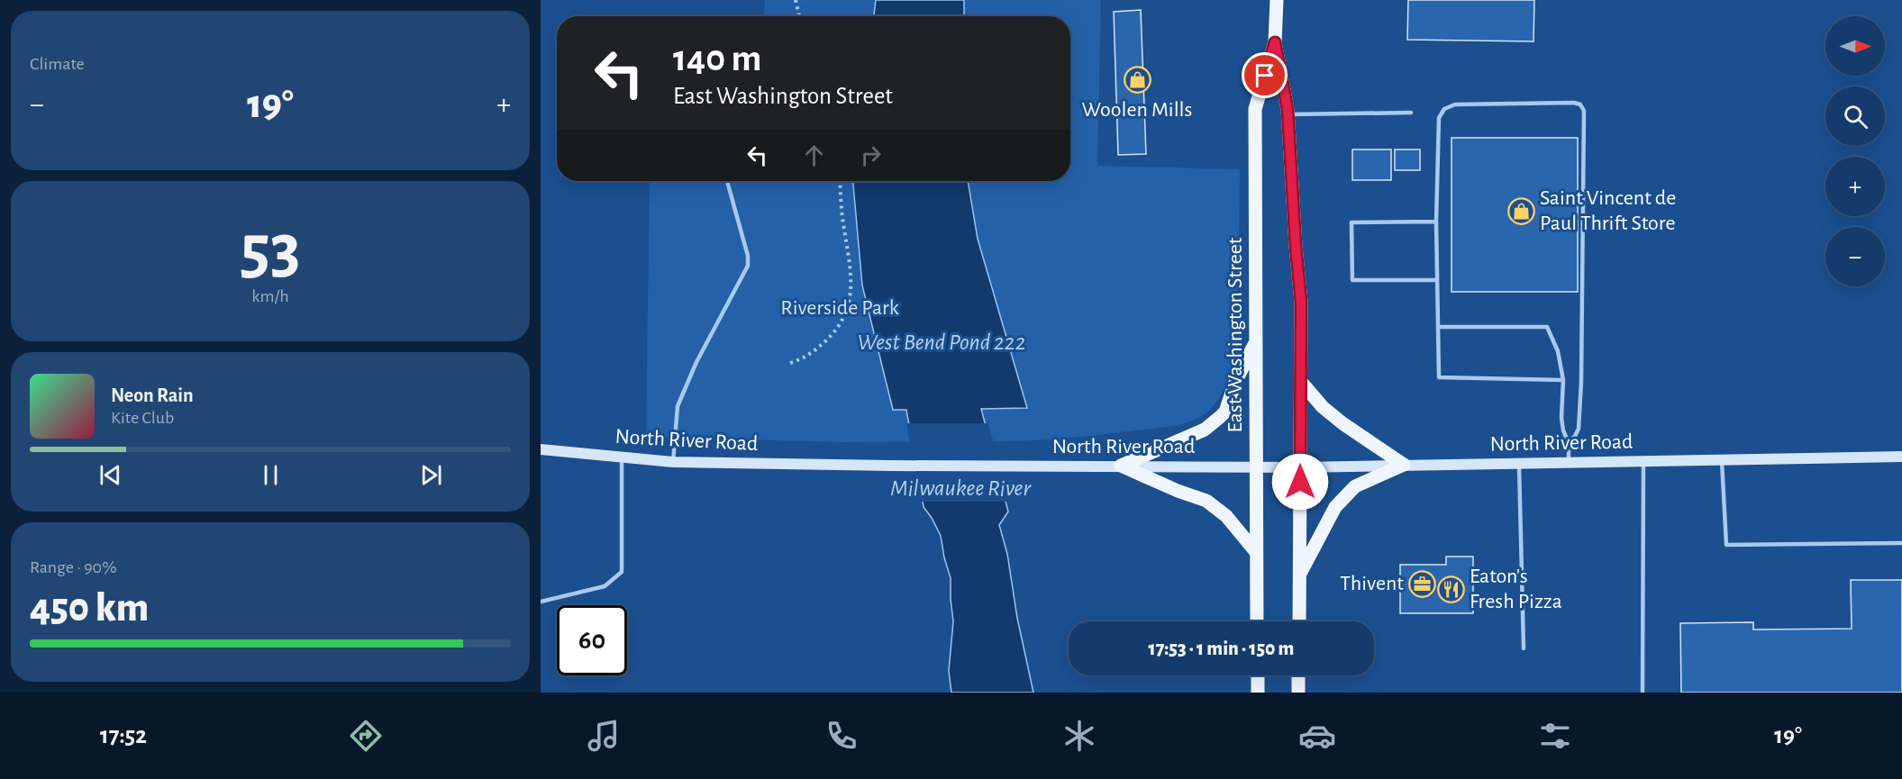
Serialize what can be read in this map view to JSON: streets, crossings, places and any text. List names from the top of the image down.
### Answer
{
  "streets": {
    "main road": ["East Washington Street"],
    "street": ["North River Road"]
  },
  "crossings": [
    ["East Washington Street", "North River Road"]
  ],
  "water": ["West Bend Pond 222", "Milwaukee River"],
  "parks": ["Riverside Park"],
  "places": {
    "shop": ["Woolen Mills", "Saint Vincent de Paul Thrift Store"],
    "office": ["Thivent"],
    "restaurant": ["Eaton's Fresh Pizza"]
  },
  "north": "right",
  "page": {
    "tile": [
      "Climate",
      ["53", "km/h"],
      ["Range · 90%", "450 km"]
    ],
    "map_buttons": ["+", "−"],
    "turn": ["140 m", "East Washington Street"],
    "heat": ["−", "19°", "+"],
    "song": ["Neon Rain", "Kite Club"],
    "limit": "60",
    "trip": "17:53 · 1 min · 150 m",
    "tabs": ["17:52", "19°"]
  }
}
